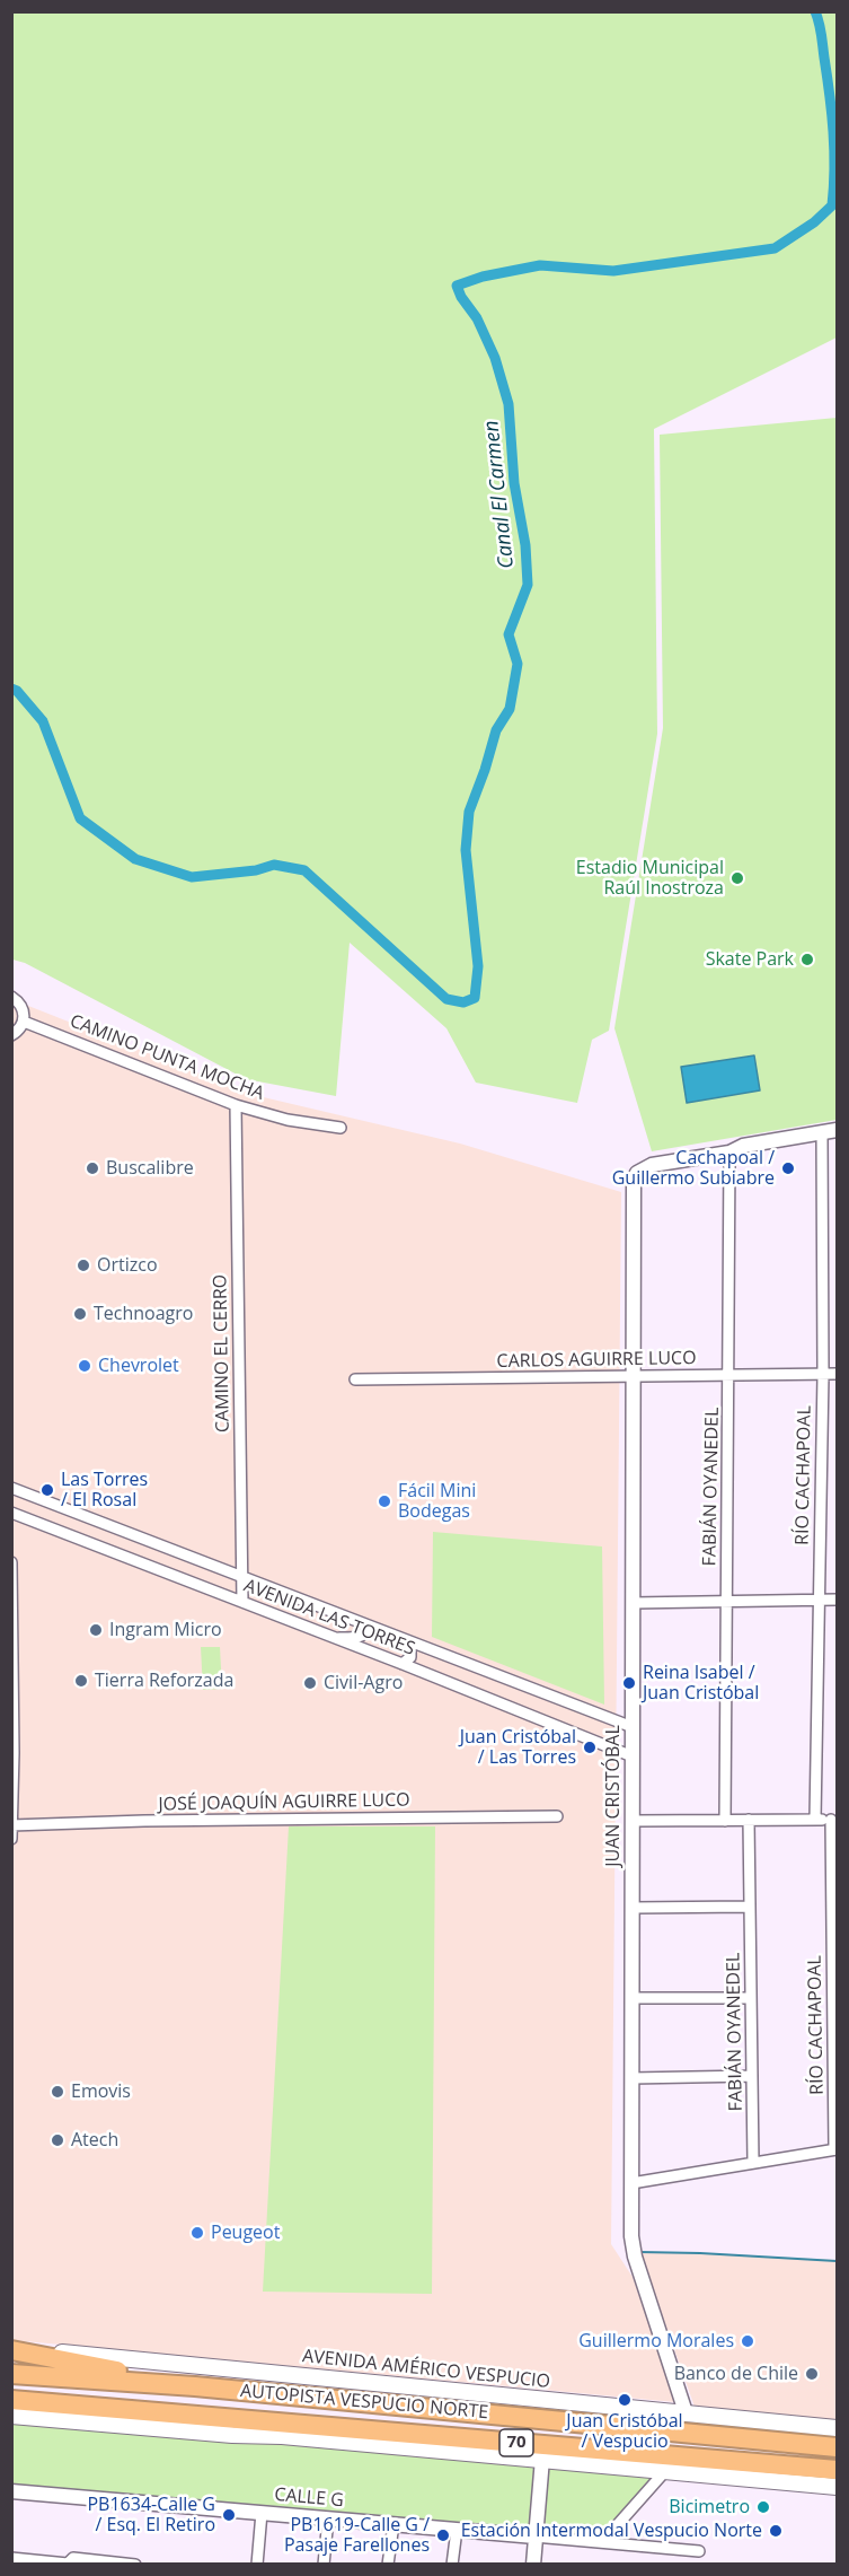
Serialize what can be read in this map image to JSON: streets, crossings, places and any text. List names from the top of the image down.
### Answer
{
  "streets": {
    "highway": ["AUTOPISTA VESPUCIO NORTE", "70"],
    "main road": ["AVENIDA AMÉRICO VESPUCIO"],
    "street": [
      "CAMINO PUNTA MOCHA",
      "CAMINO EL CERRO",
      "CARLOS AGUIRRE LUCO",
      "RÍO CACHAPOAL",
      "FABIÁN OYANEDEL",
      "AVENIDA LAS TORRES",
      "JUAN CRISTÓBAL",
      "JOSÉ JOAQUÍN AGUIRRE LUCO",
      "CALLE G"
    ]
  },
  "crossings": [
    ["CAMINO PUNTA MOCHA", "CAMINO EL CERRO"],
    ["CAMINO EL CERRO", "AVENIDA LAS TORRES"],
    ["CARLOS AGUIRRE LUCO", "RÍO CACHAPOAL"],
    ["CARLOS AGUIRRE LUCO", "FABIÁN OYANEDEL"],
    ["CARLOS AGUIRRE LUCO", "JUAN CRISTÓBAL"],
    ["FABIÁN OYANEDEL", "JUAN CRISTÓBAL"],
    ["AVENIDA LAS TORRES", "JUAN CRISTÓBAL"],
    ["JUAN CRISTÓBAL", "AVENIDA AMÉRICO VESPUCIO"]
  ],
  "water": ["Canal El Carmen"],
  "places": [
    "Estadio Municipal Raúl Inostroza",
    "Skate Park",
    "Buscalibre",
    "Cachapoal / Guillermo Subiabre",
    "Ortizco",
    "Technoagro",
    "Chevrolet",
    "Las Torres / El Rosal",
    "Fácil Mini Bodegas",
    "Ingram Micro",
    "Tierra Reforzada",
    "Civil-Agro",
    "Reina Isabel / Juan Cristóbal",
    "Juan Cristóbal / Las Torres",
    "Emovis",
    "Atech",
    "Peugeot",
    "Guillermo Morales",
    "Banco de Chile",
    "Juan Cristóbal / Vespucio",
    "Bicimetro",
    "PB1634-Calle G / Esq. El Retiro",
    "Estación Intermodal Vespucio Norte",
    "PB1619-Calle G / Pasaje Farellones"
  ]
}
